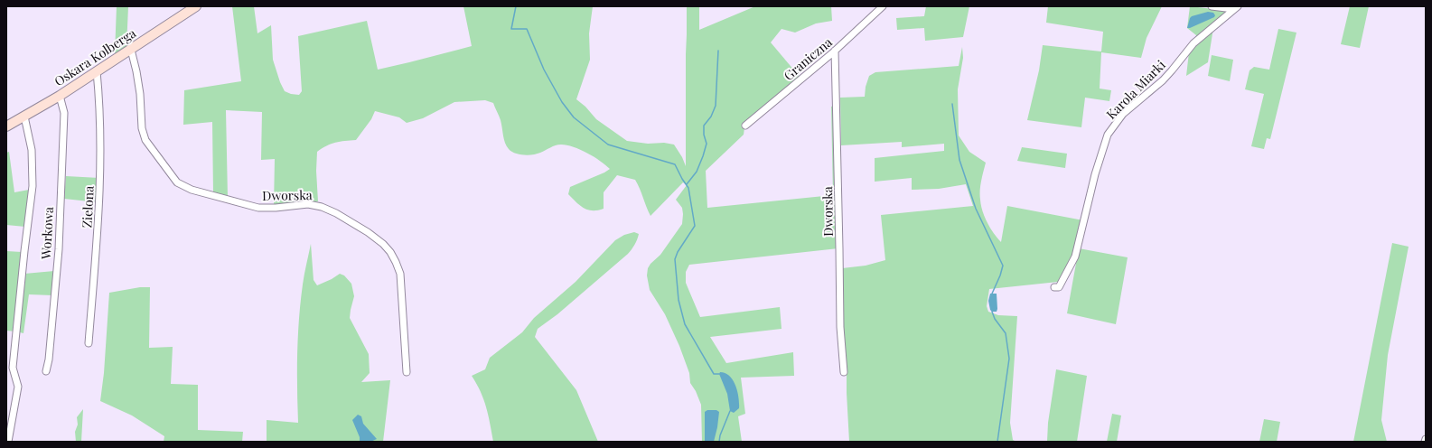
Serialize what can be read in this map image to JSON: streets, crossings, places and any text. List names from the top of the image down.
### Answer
{
  "streets": {
    "main road": ["Oskara Kolberga"],
    "street": [
      "Graniczna",
      "Karola Miarki",
      "Dworska",
      "Zielona",
      "Workowa"
    ]
  },
  "crossings": [
    ["Oskara Kolberga", "Dworska"],
    ["Oskara Kolberga", "Zielona"],
    ["Oskara Kolberga", "Workowa"],
    ["Graniczna", "Dworska"]
  ]
}
